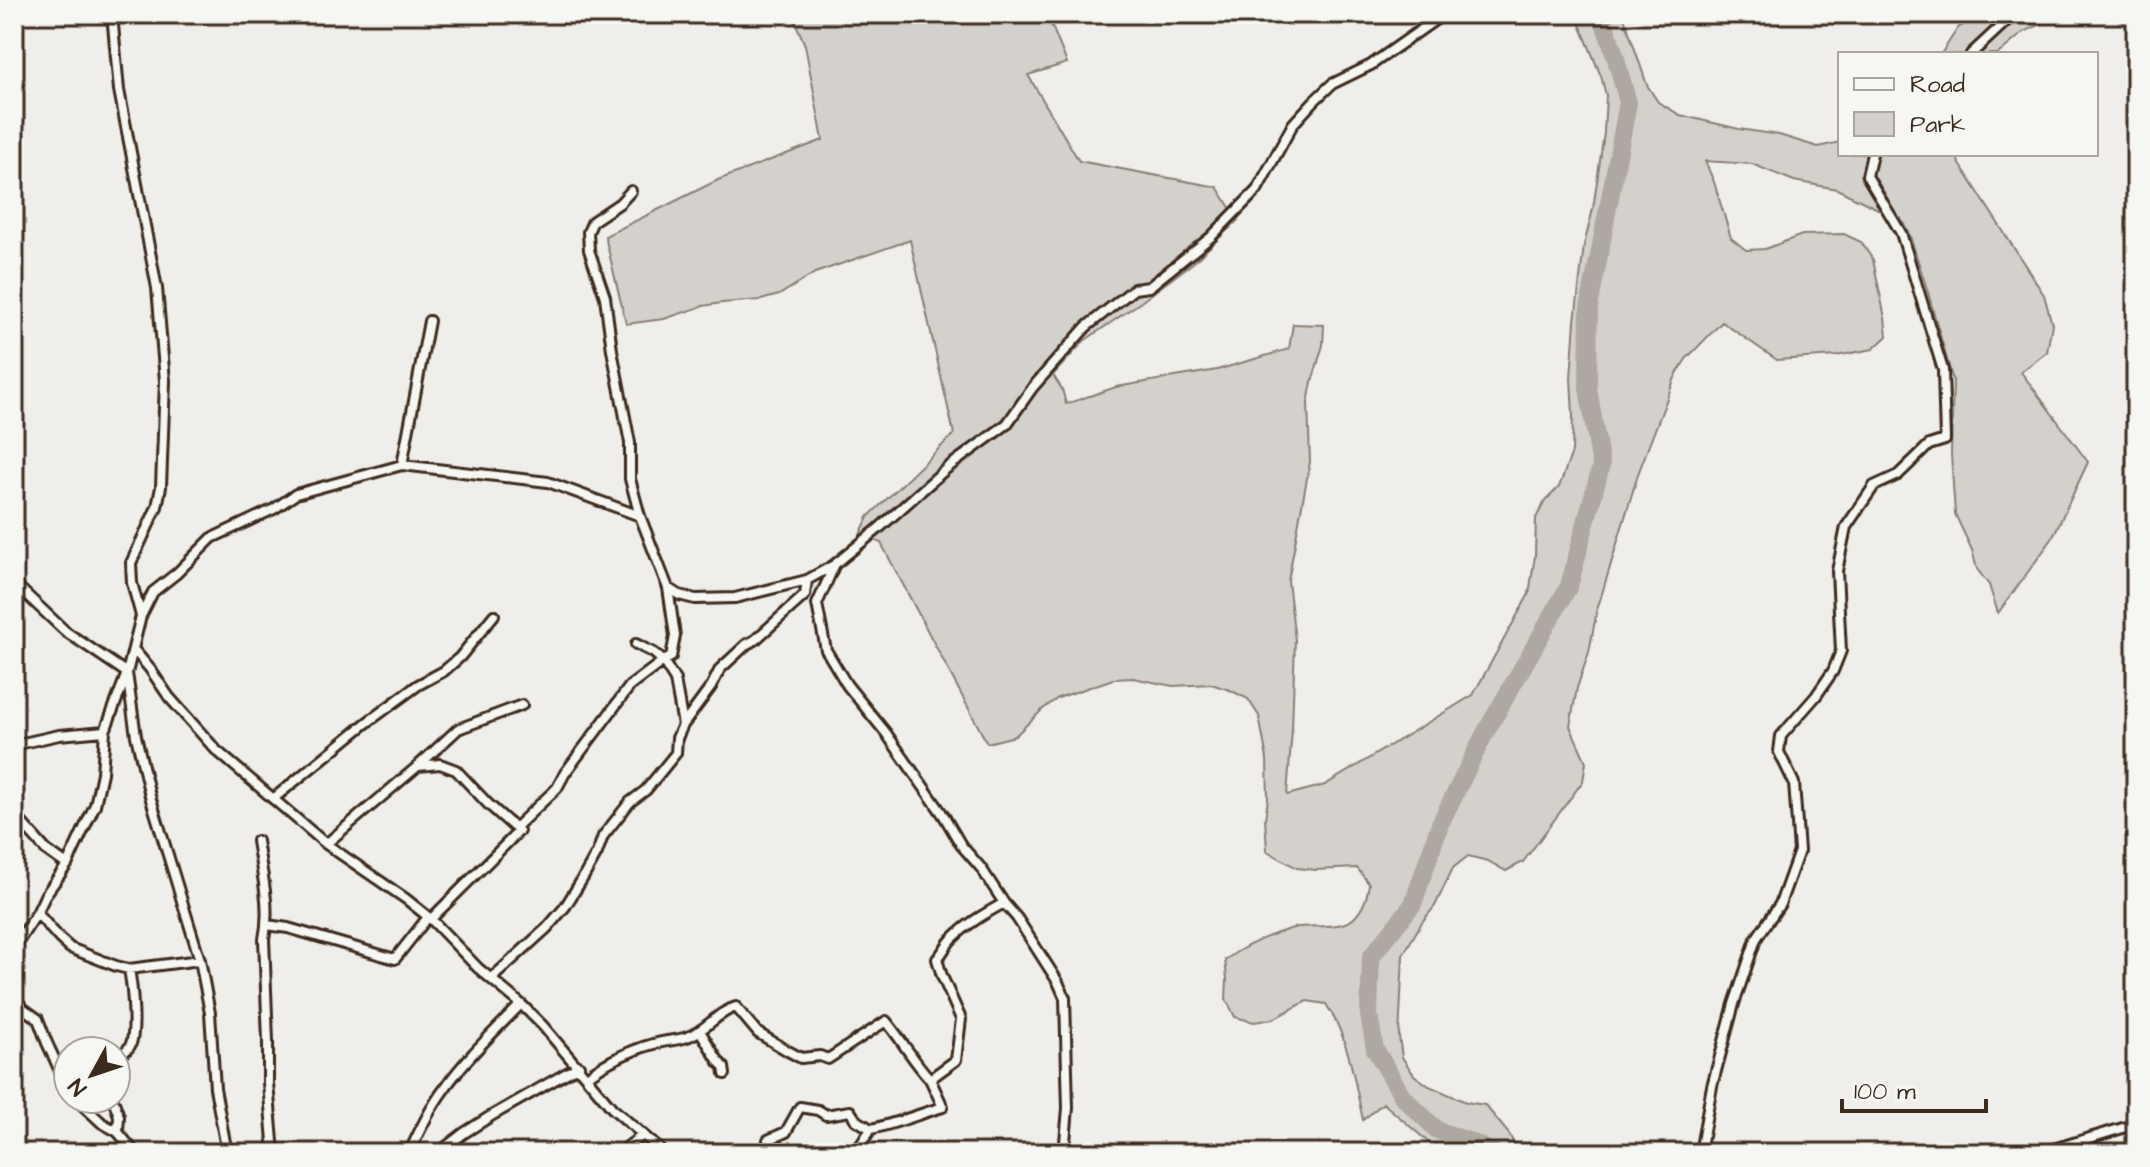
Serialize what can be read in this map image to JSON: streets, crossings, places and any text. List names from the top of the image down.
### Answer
{
  "legend": ["Road", "Park"],
  "scale_bar": "100 m",
  "north": "bottom left"
}
